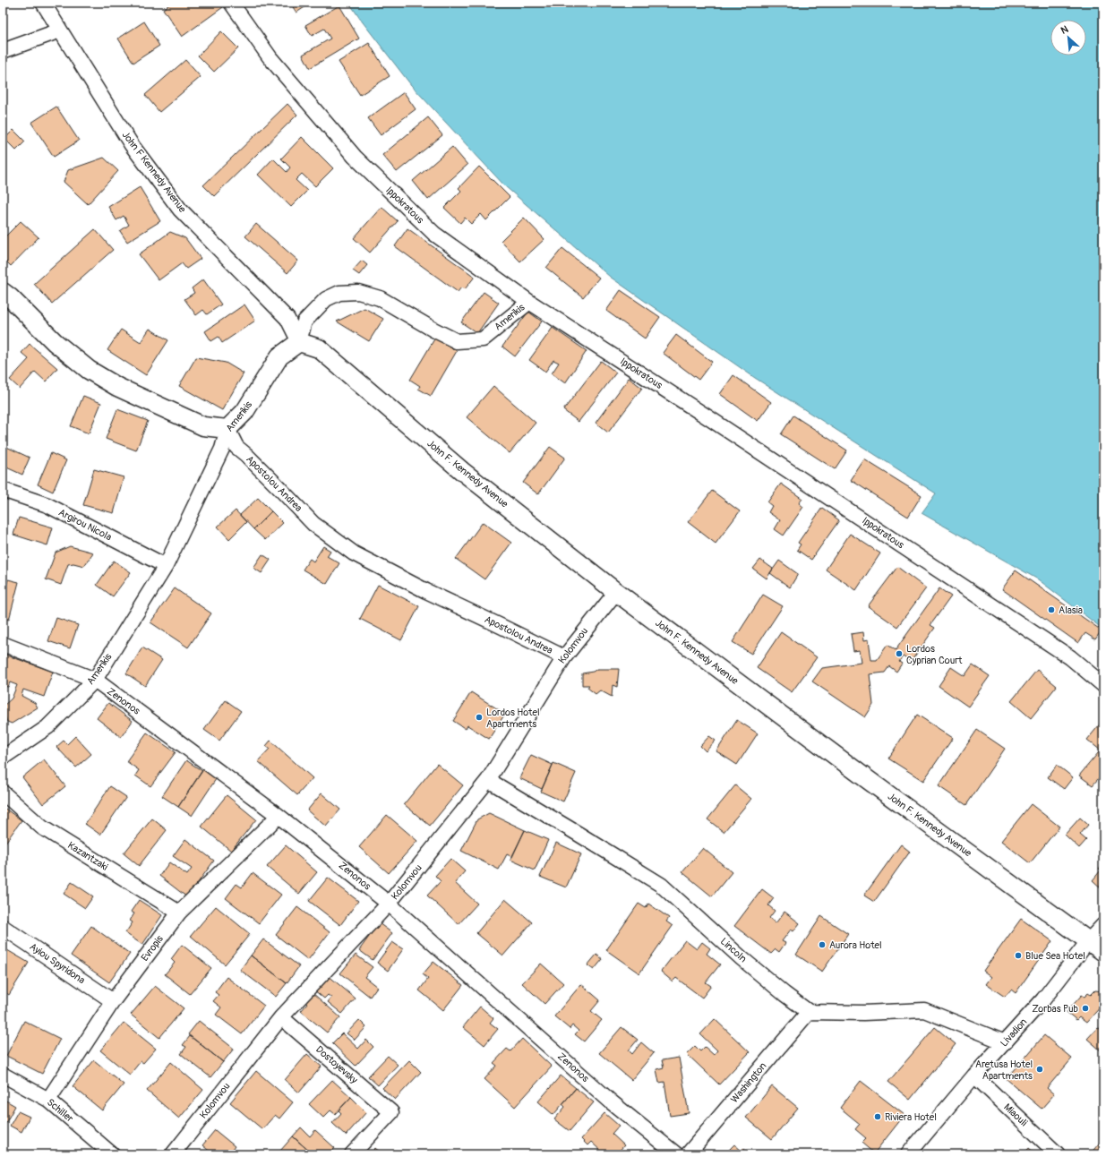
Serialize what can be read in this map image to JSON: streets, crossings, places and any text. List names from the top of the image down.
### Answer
{
  "streets": {
    "street": [
      "John F Kennedy Avenue",
      "Ippokratous",
      "Amerikis",
      "John F. Kennedy Avenue",
      "Apostolou Andrea",
      "Argirou Nicola",
      "Kolomvou",
      "Zenonos",
      "Kazantzaki",
      "Evropis",
      "Lincoln",
      "Ayiou Spyridona",
      "Livadion",
      "Dostoyevsky",
      "Washington",
      "Schiller",
      "Miaouli"
    ]
  },
  "crossings": [
    ["John F Kennedy Avenue", "Amerikis"],
    ["John F Kennedy Avenue", "John F. Kennedy Avenue"],
    ["Ippokratous", "Amerikis"],
    ["Amerikis", "John F. Kennedy Avenue"],
    ["Amerikis", "Apostolou Andrea"],
    ["Amerikis", "Argirou Nicola"],
    ["Amerikis", "Zenonos"],
    ["John F. Kennedy Avenue", "Kolomvou"],
    ["John F. Kennedy Avenue", "Livadion"],
    ["Apostolou Andrea", "Kolomvou"],
    ["Kolomvou", "Zenonos"],
    ["Kolomvou", "Lincoln"],
    ["Kolomvou", "Dostoyevsky"],
    ["Zenonos", "Evropis"],
    ["Kazantzaki", "Evropis"],
    ["Evropis", "Ayiou Spyridona"],
    ["Evropis", "Schiller"],
    ["Lincoln", "Washington"],
    ["Livadion", "Miaouli"]
  ],
  "places": [
    "Alasia",
    "Lordos Cyprian Court",
    "Lordos Hotel Apartments",
    "Aurora Hotel",
    "Blue Sea Hotel",
    "Zorbas Pub",
    "Aretusa Hotel Apartments",
    "Riviera Hotel"
  ],
  "north": "top left"
}
